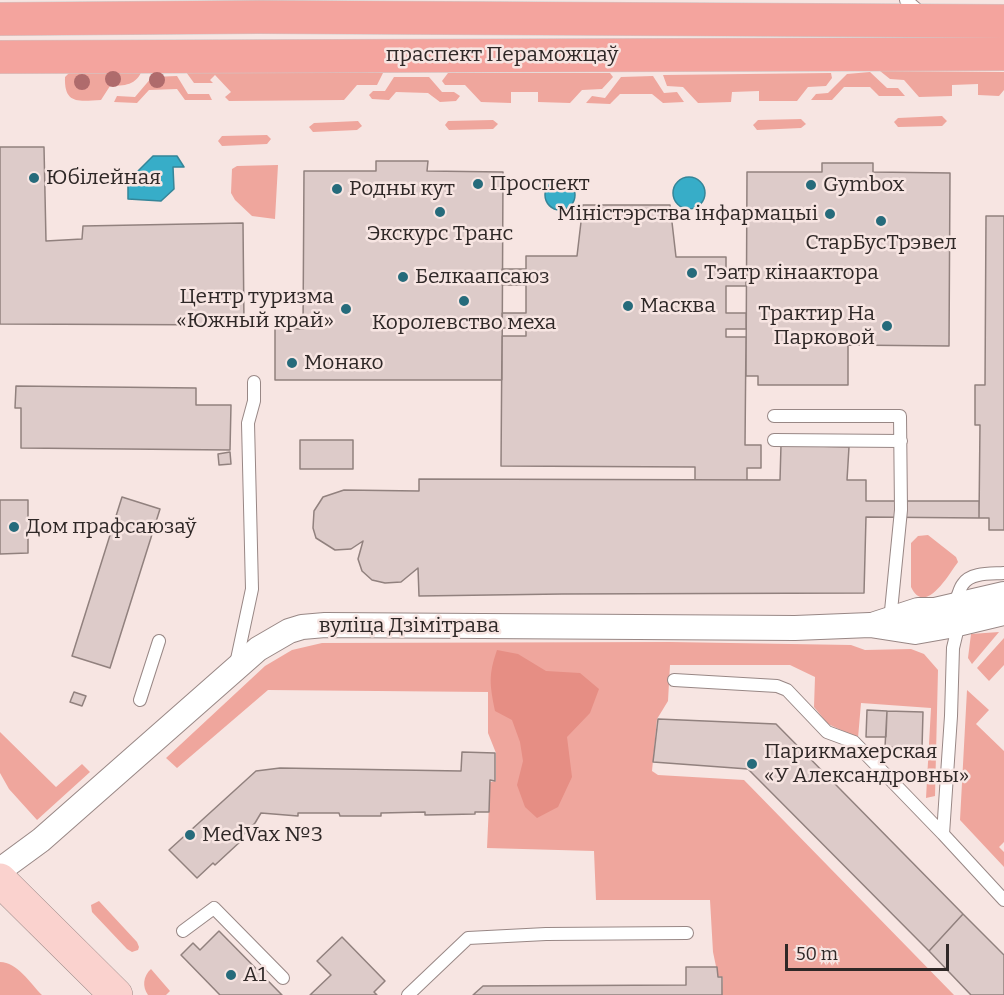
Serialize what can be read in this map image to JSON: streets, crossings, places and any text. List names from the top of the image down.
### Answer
{
  "streets": {
    "main road": ["праспект Пераможцаў"],
    "street": ["вуліца Дзімітрава"]
  },
  "places": [
    "Юбілейная",
    "Проспект",
    "Gymbox",
    "Родны кут",
    "Экскурс Транс",
    "Міністэрства інфармацыі",
    "СтарБусТрэвел",
    "Тэатр кінаактора",
    "Белкаапсаюз",
    "Королевство меха",
    "Масква",
    "Центр туризма «Южный край»",
    "Трактир На Парковой",
    "Монако",
    "Дом прафсаюзаў",
    "Парикмахерская «У Александровны»",
    "MedVax №3",
    "A1"
  ],
  "scale_bar": "50 m"
}
